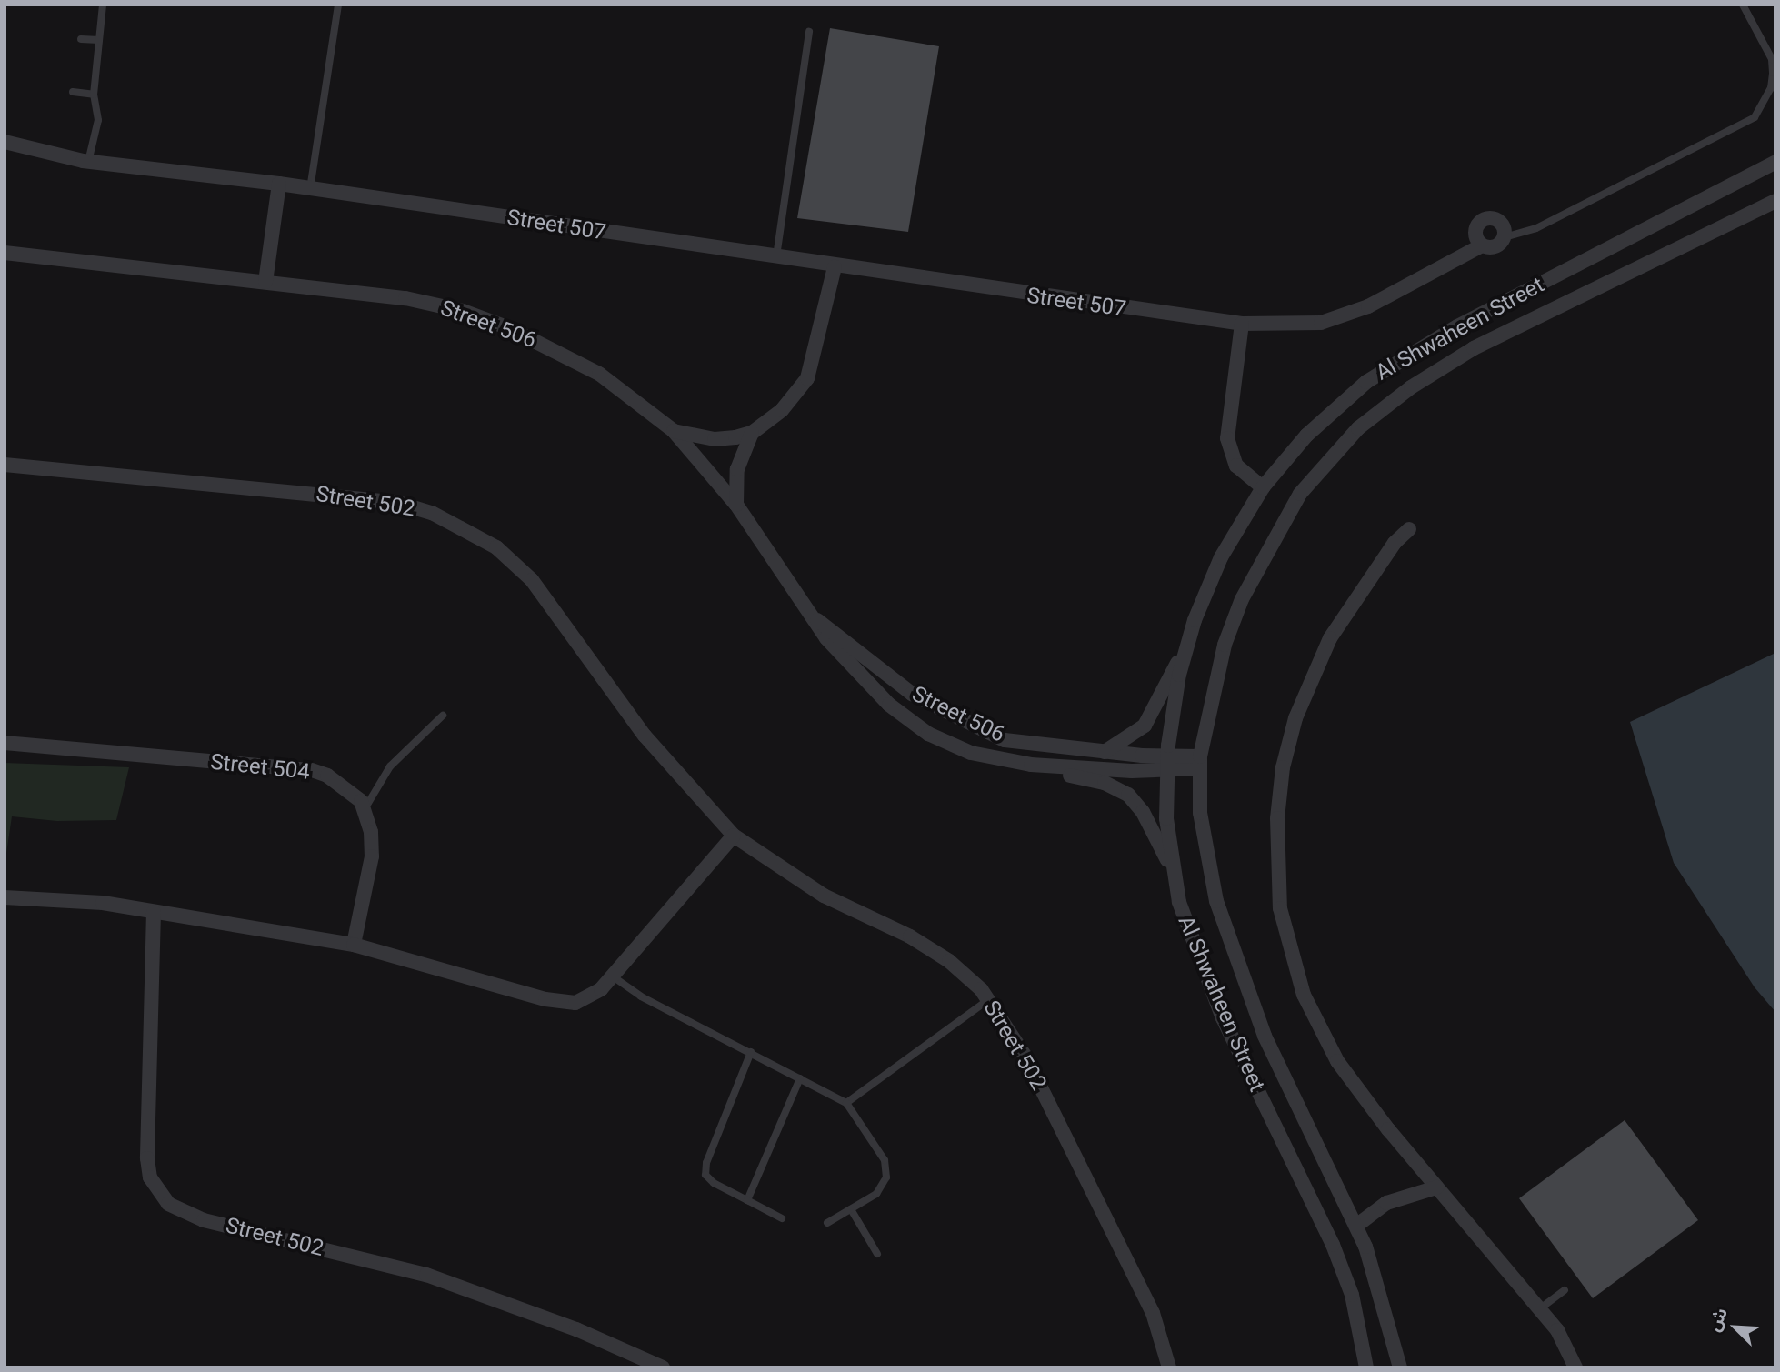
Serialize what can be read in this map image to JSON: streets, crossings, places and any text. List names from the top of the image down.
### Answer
{
  "streets": {
    "street": [
      "Street 507",
      "Street 506",
      "Al Shwaheen Street",
      "Street 502",
      "Street 504"
    ]
  },
  "crossings": [
    ["Street 506", "Al Shwaheen Street"]
  ],
  "north": "top left"
}
